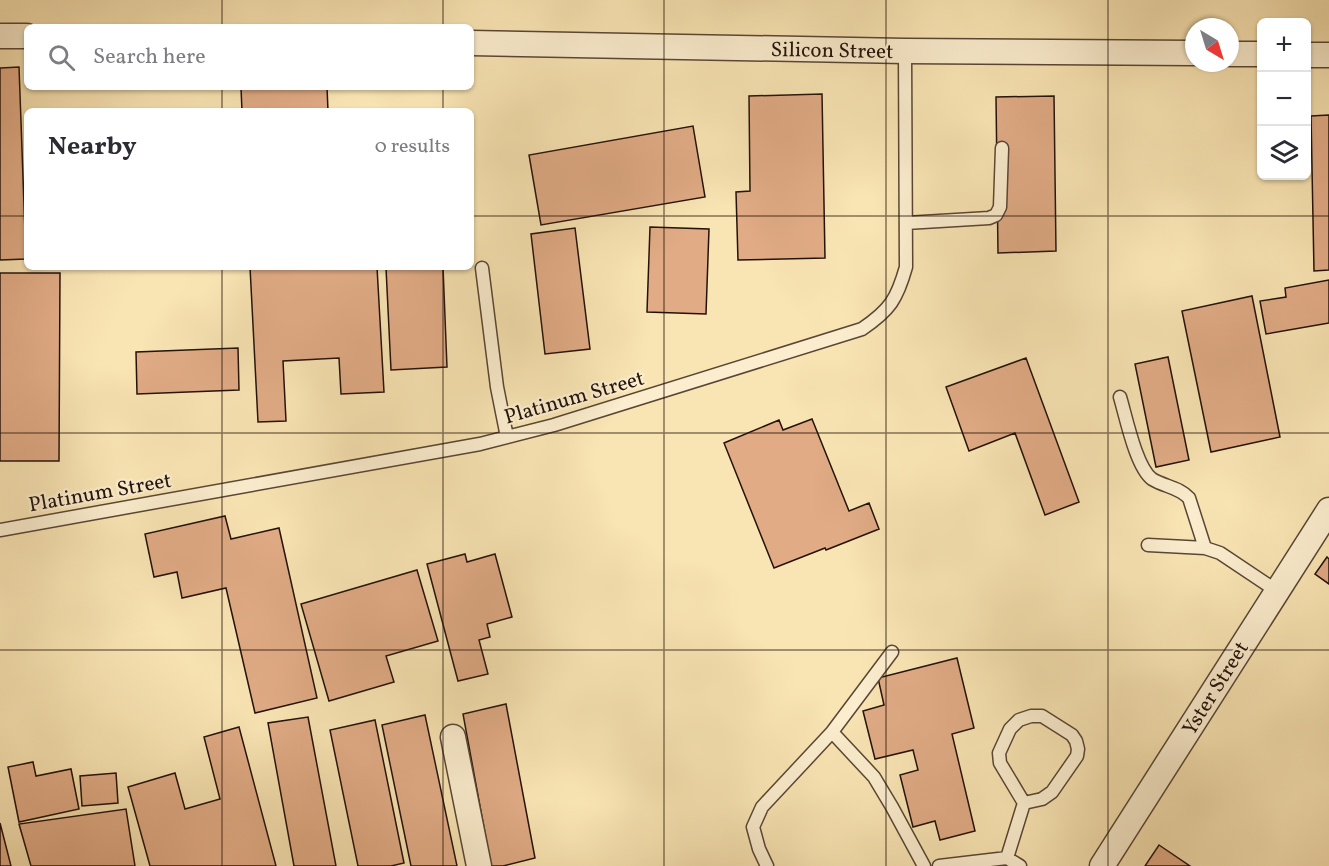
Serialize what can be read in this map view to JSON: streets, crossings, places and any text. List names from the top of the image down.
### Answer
{
  "streets": {
    "street": ["Silicon Street", "Yster Street"],
    "lane": ["Platinum Street"]
  },
  "crossings": [
    ["Silicon Street", "Platinum Street"]
  ],
  "north": "bottom right",
  "page": {
    "map_buttons": ["+", "−"],
    "search": "Search here",
    "heading": ["Nearby", "0 results"]
  }
}
